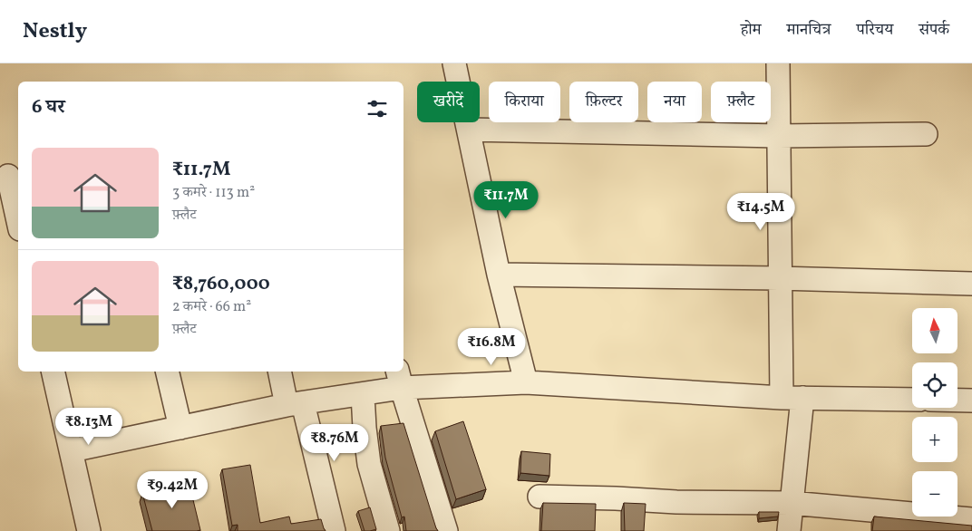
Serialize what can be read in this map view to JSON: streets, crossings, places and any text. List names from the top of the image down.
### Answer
{
  "north": "top",
  "page": {
    "header": "Nestly",
    "nav": [
      "होम",
      "मानचित्र",
      "परिचय",
      "संपर्क"
    ],
    "chip": [
      "खरीदें",
      "किराया",
      "फ़िल्टर",
      "नया",
      "फ़्लैट"
    ],
    "heading": "6 घर",
    "list": [
      {
        "name": "₹11.7M",
        "note": "3 कमरे · 113 m² · फ़्लैट"
      },
      {
        "name": "₹8,760,000",
        "note": "2 कमरे · 66 m² · फ़्लैट"
      }
    ],
    "price": [
      "₹11.7M",
      "₹14.5M",
      "₹16.8M",
      "₹8.13M",
      "₹8.76M",
      "₹9.42M"
    ],
    "map_buttons": ["+", "−"]
  }
}
